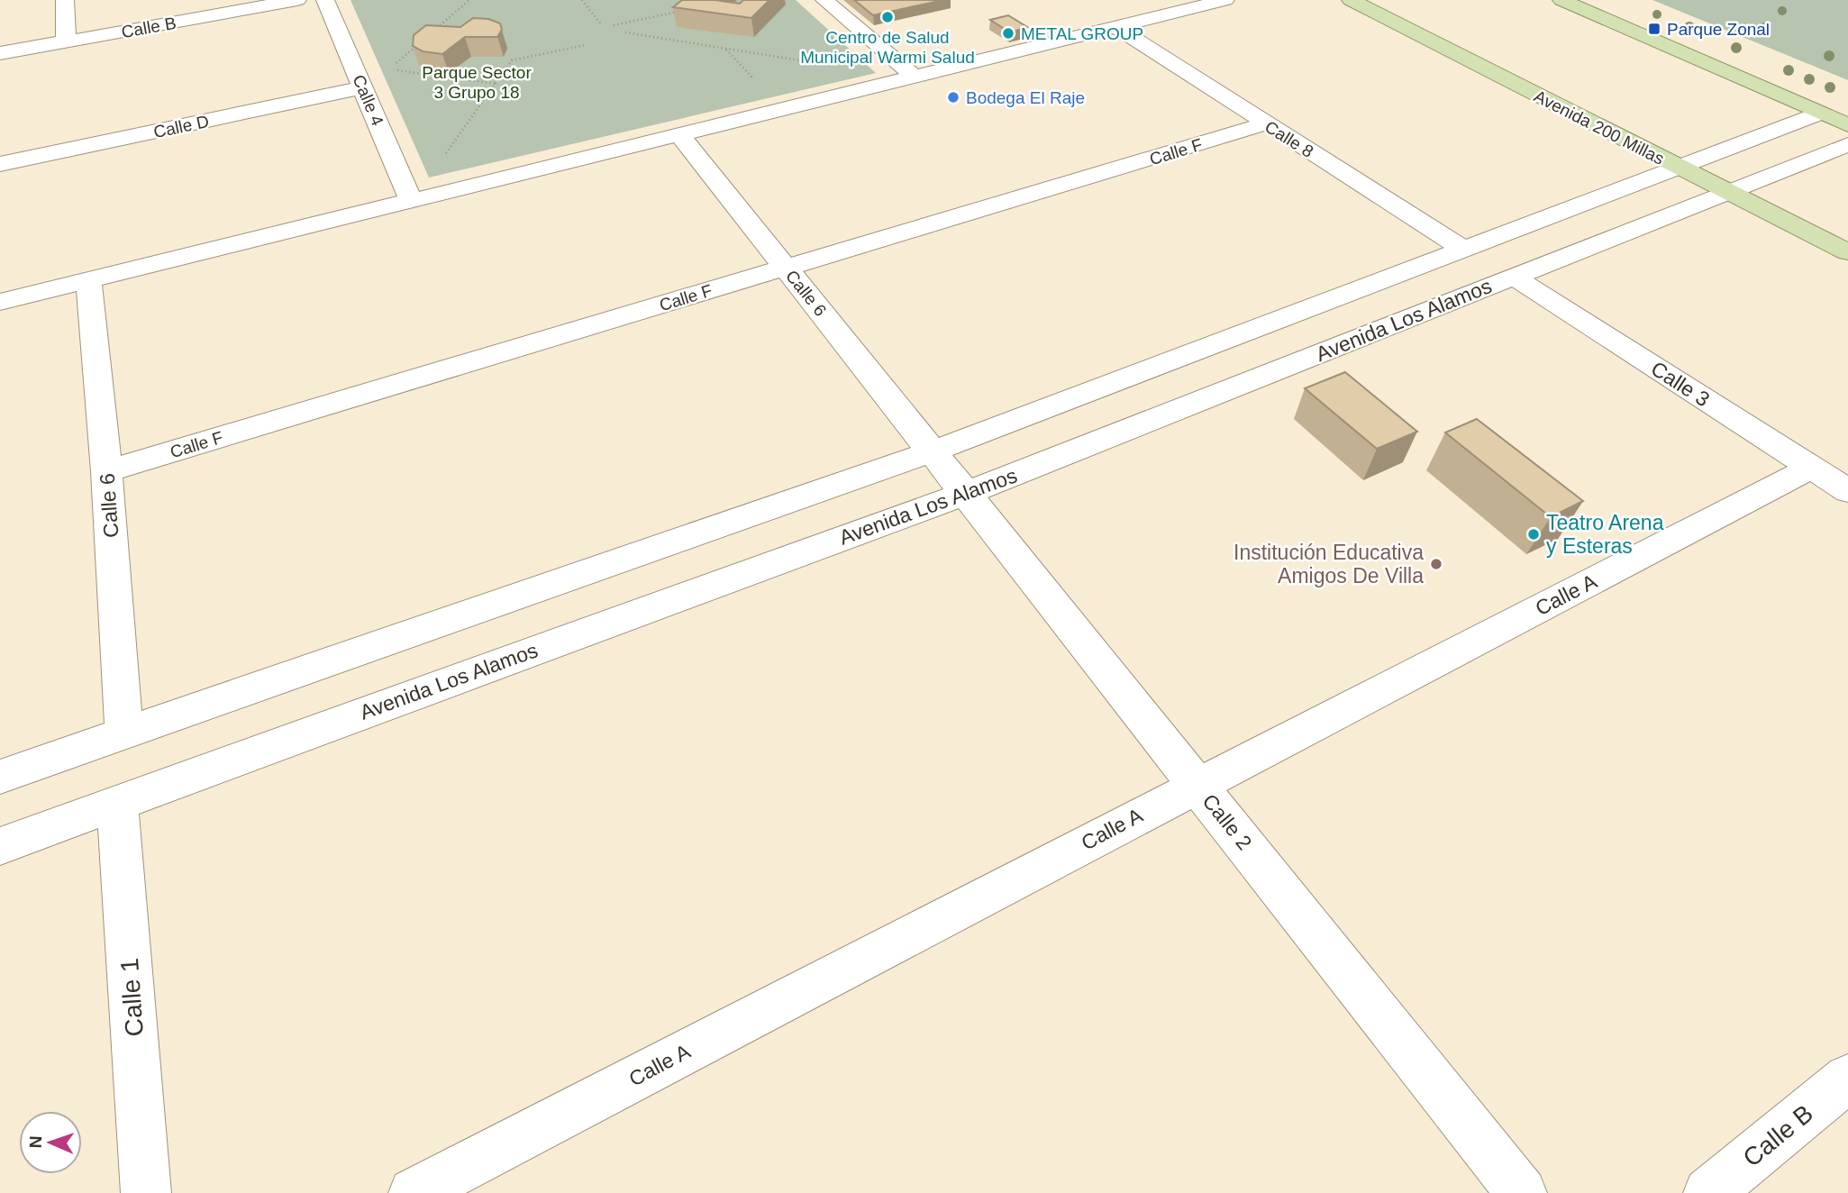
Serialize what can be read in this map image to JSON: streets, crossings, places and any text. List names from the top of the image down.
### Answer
{
  "streets": {
    "main road": ["Avenida 200 Millas"],
    "street": [
      "Calle B",
      "Calle 4",
      "Calle D",
      "Calle 8",
      "Calle F",
      "Calle 6",
      "Avenida Los Alamos",
      "Calle 3",
      "Calle A",
      "Calle 2",
      "Calle 1"
    ]
  },
  "crossings": [
    ["Calle 4", "Calle D"],
    ["Avenida 200 Millas", "Avenida Los Alamos"],
    ["Calle 8", "Calle F"],
    ["Calle F", "Calle 6"],
    ["Calle 6", "Calle 2"],
    ["Avenida Los Alamos", "Calle 3"],
    ["Avenida Los Alamos", "Calle 2"],
    ["Avenida Los Alamos", "Calle 1"],
    ["Calle 3", "Calle A"],
    ["Calle A", "Calle 2"]
  ],
  "parks": ["Parque Sector 3 Grupo 18"],
  "places": {
    "other": [
      "Centro de Salud Municipal Warmi Salud",
      "METAL GROUP",
      "Bodega El Raje",
      "Teatro Arena y Esteras",
      "Institución Educativa Amigos De Villa"
    ],
    "transit": ["Parque Zonal"]
  },
  "north": "left"
}
